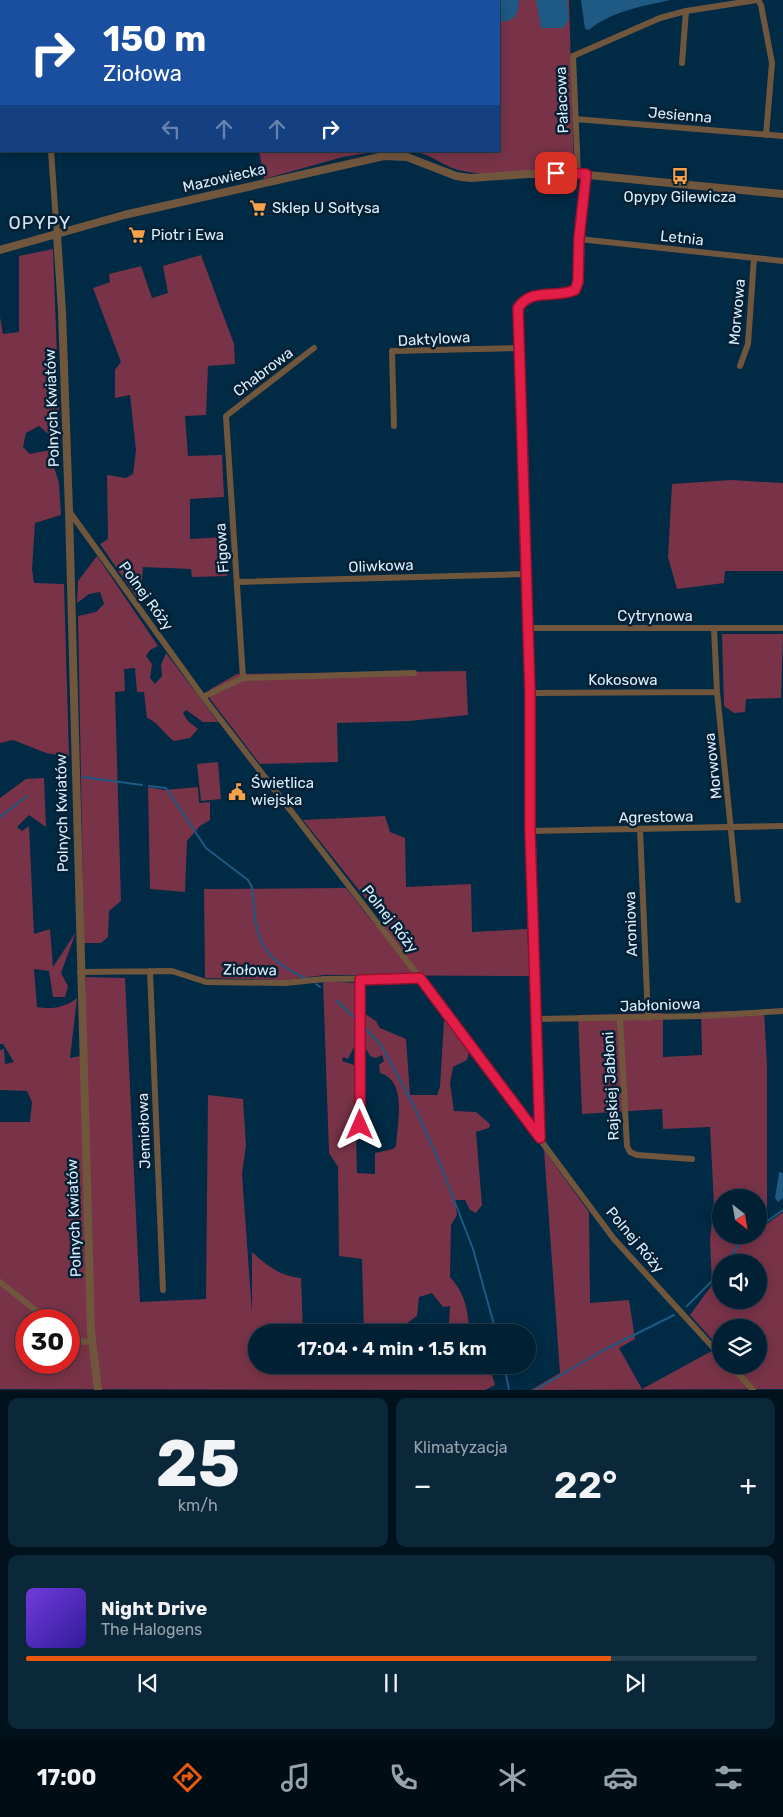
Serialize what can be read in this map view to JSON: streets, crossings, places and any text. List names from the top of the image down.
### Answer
{
  "streets": {
    "street": [
      "Pałacowa",
      "Jesienna",
      "Mazowiecka",
      "Letnia",
      "Morwowa",
      "Daktylowa",
      "Chabrowa",
      "Polnych Kwiatów",
      "Figowa",
      "Oliwkowa",
      "Polnej Róży",
      "Cytrynowa",
      "Kokosowa",
      "Agrestowa",
      "Aroniowa",
      "Ziołowa",
      "Jabłoniowa",
      "Rajskiej Jabłoni",
      "Jemiołowa"
    ]
  },
  "crossings": [
    ["Pałacowa", "Jesienna"],
    ["Pałacowa", "Mazowiecka"],
    ["Pałacowa", "Letnia"],
    ["Pałacowa", "Daktylowa"],
    ["Mazowiecka", "Polnych Kwiatów"],
    ["Letnia", "Morwowa"],
    ["Morwowa", "Cytrynowa"],
    ["Morwowa", "Kokosowa"],
    ["Morwowa", "Agrestowa"],
    ["Chabrowa", "Figowa"],
    ["Polnych Kwiatów", "Polnej Róży"],
    ["Polnych Kwiatów", "Ziołowa"],
    ["Figowa", "Oliwkowa"],
    ["Polnej Róży", "Ziołowa"],
    ["Agrestowa", "Aroniowa"],
    ["Aroniowa", "Jabłoniowa"],
    ["Ziołowa", "Jemiołowa"],
    ["Jabłoniowa", "Rajskiej Jabłoni"]
  ],
  "districts": ["OPYPY"],
  "places": {
    "bus stop": ["Opypy Gilewicza"],
    "supermarket": ["Sklep U Sołtysa", "Piotr i Ewa"],
    "public building": ["Świetlica wiejska"]
  },
  "north": "bottom right",
  "page": {
    "turn": ["150 m", "Ziołowa"],
    "limit": "30",
    "trip": "17:04 · 4 min · 1.5 km",
    "tile": [
      ["25", "km/h"],
      "Klimatyzacja"
    ],
    "heat": ["−", "22°", "+"],
    "song": ["Night Drive", "The Halogens"],
    "tabs": "17:00"
  }
}
